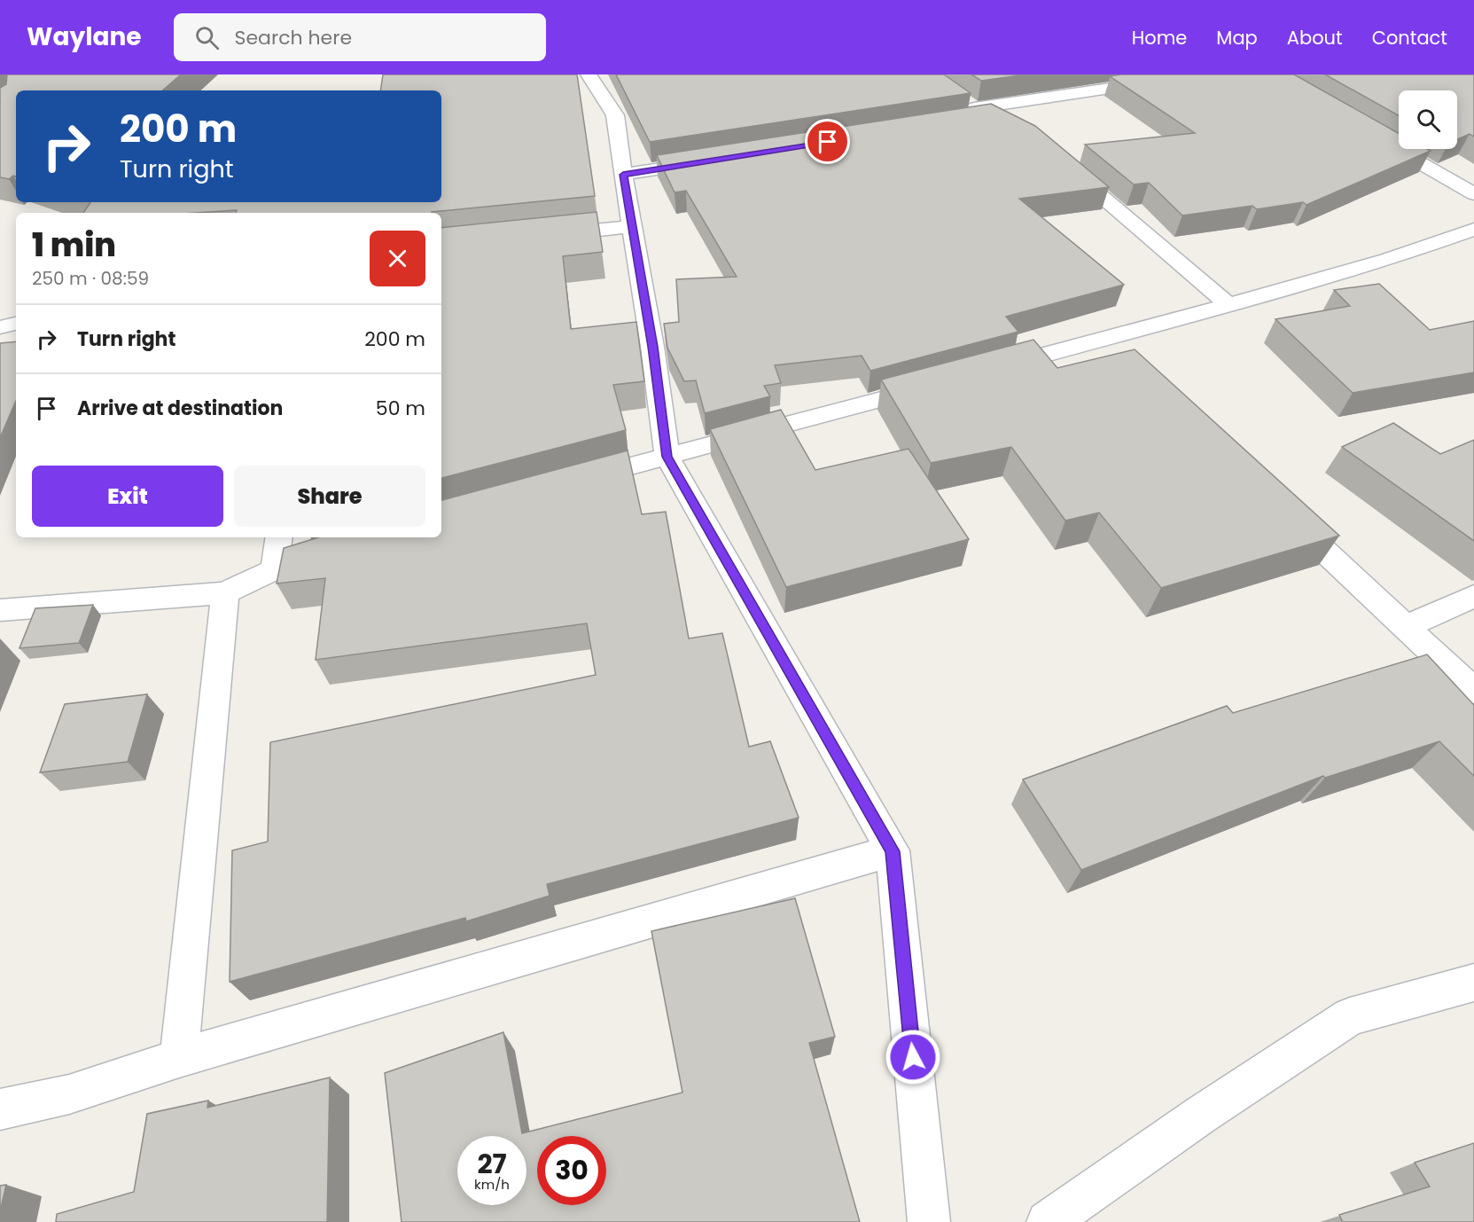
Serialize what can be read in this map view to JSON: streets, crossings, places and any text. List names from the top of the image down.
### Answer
{
  "page": {
    "header": "Waylane",
    "search": "Search here",
    "nav": [
      "Home",
      "Map",
      "About",
      "Contact"
    ],
    "turn": ["200 m", "Turn right"],
    "heading": ["1 min", "250 m · 08:59"],
    "list": [
      {
        "name": "Turn right",
        "value": "200 m"
      },
      {
        "name": "Arrive at destination",
        "value": "50 m"
      }
    ],
    "buttons": ["Exit", "Share"],
    "speed": "27 km/h",
    "limit": "30"
  }
}
